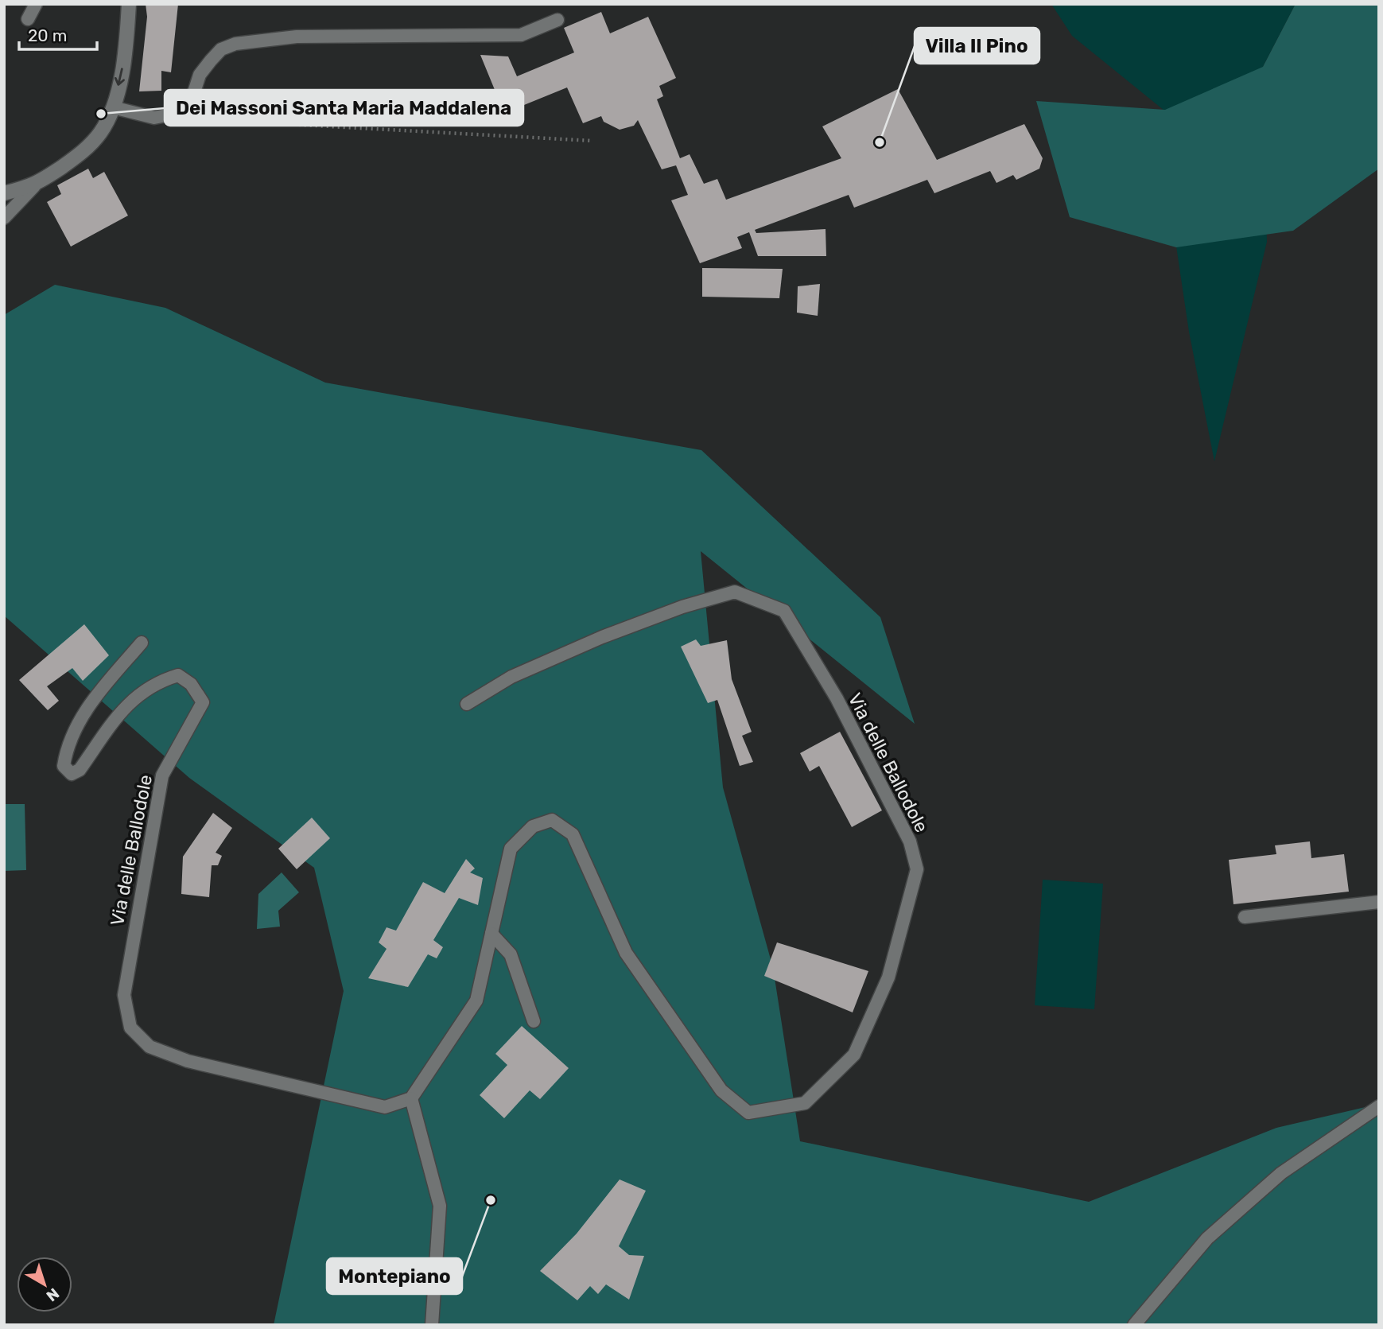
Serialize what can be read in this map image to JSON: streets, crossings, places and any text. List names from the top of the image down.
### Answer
{
  "streets": {
    "lane": ["Via delle Ballodole"]
  },
  "places": ["Dei Massoni Santa Maria Maddalena", "Villa Il Pino", "Montepiano"],
  "scale_bar": "20 m",
  "north": "bottom right"
}
